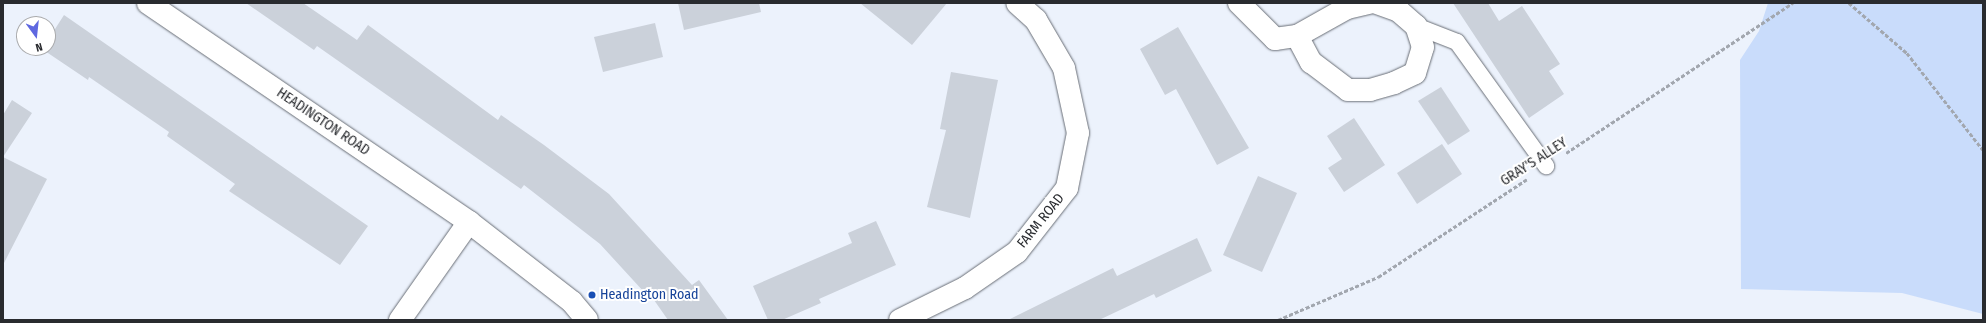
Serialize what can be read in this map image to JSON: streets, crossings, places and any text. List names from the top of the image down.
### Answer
{
  "streets": {
    "street": ["HEADINGTON ROAD", "FARM ROAD"],
    "path": ["GRAY'S ALLEY"]
  },
  "places": ["Headington Road"],
  "north": "bottom"
}
